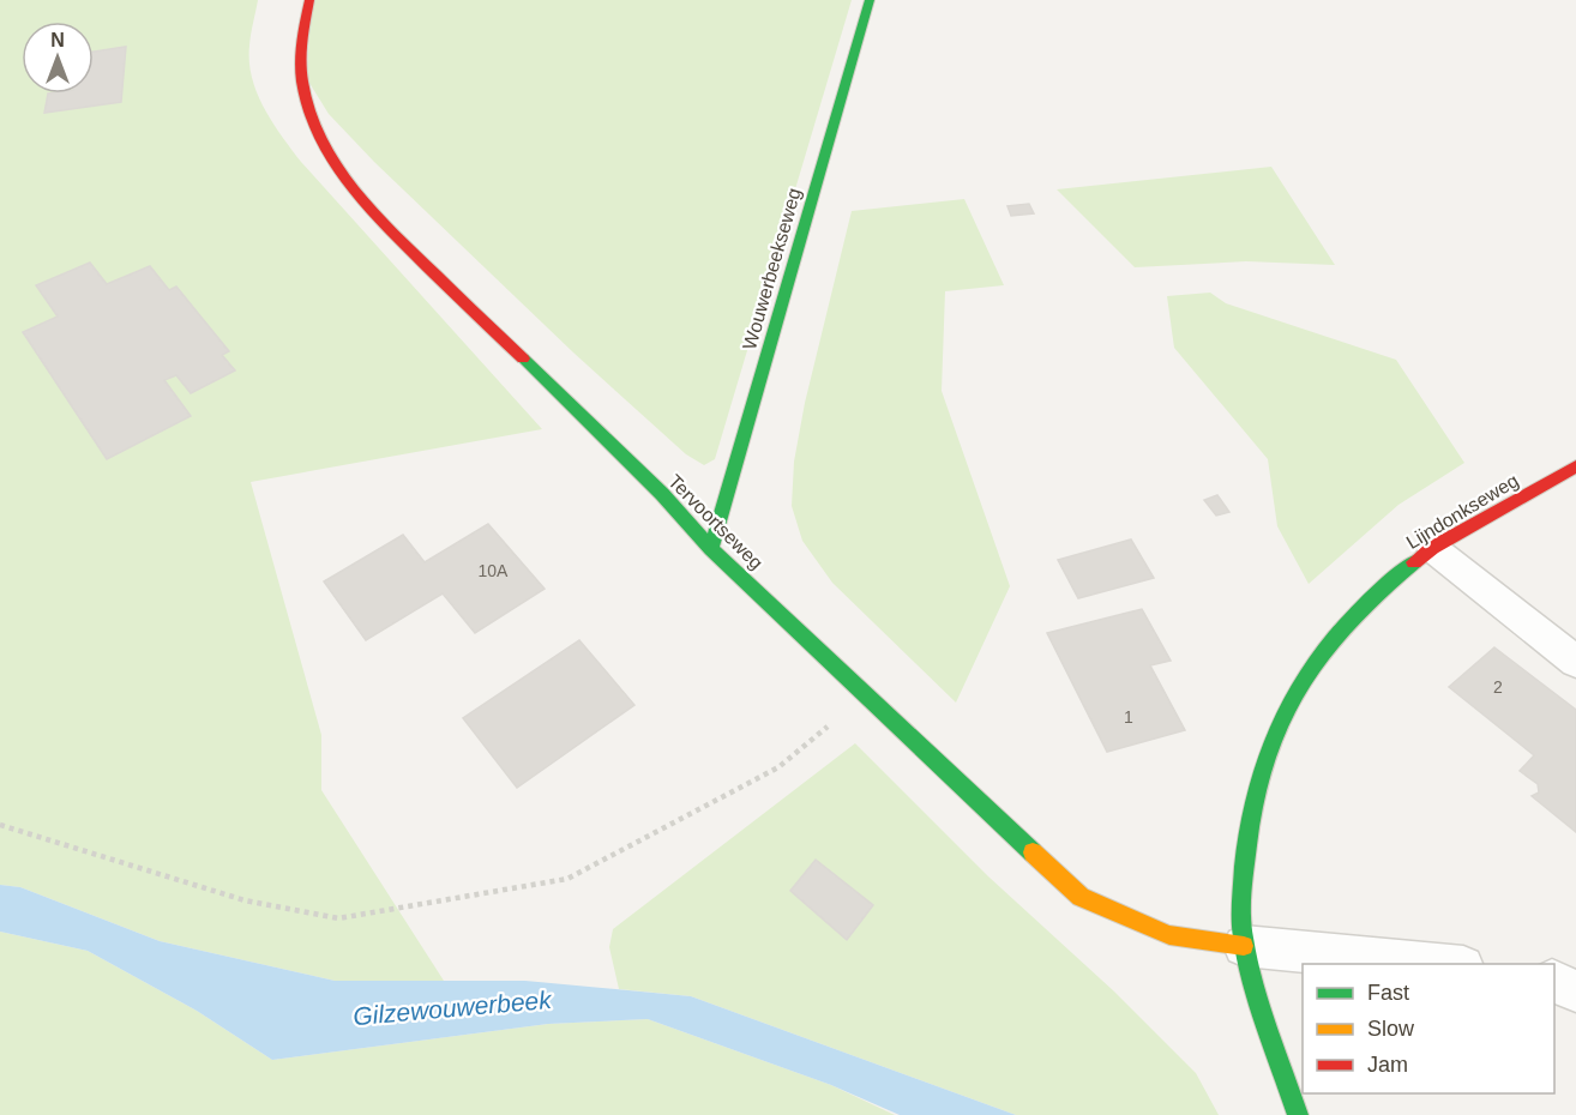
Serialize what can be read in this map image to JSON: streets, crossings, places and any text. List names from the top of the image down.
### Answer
{
  "streets": {
    "street": ["Wouwerbeekseweg", "Lijndonkseweg", "Tervoortseweg"]
  },
  "crossings": [
    ["Wouwerbeekseweg", "Tervoortseweg"],
    ["Lijndonkseweg", "Tervoortseweg"]
  ],
  "water": ["Gilzewouwerbeek"],
  "house_numbers": ["10A", "2", "1"],
  "legend": ["Fast", "Slow", "Jam"],
  "north": "top"
}
